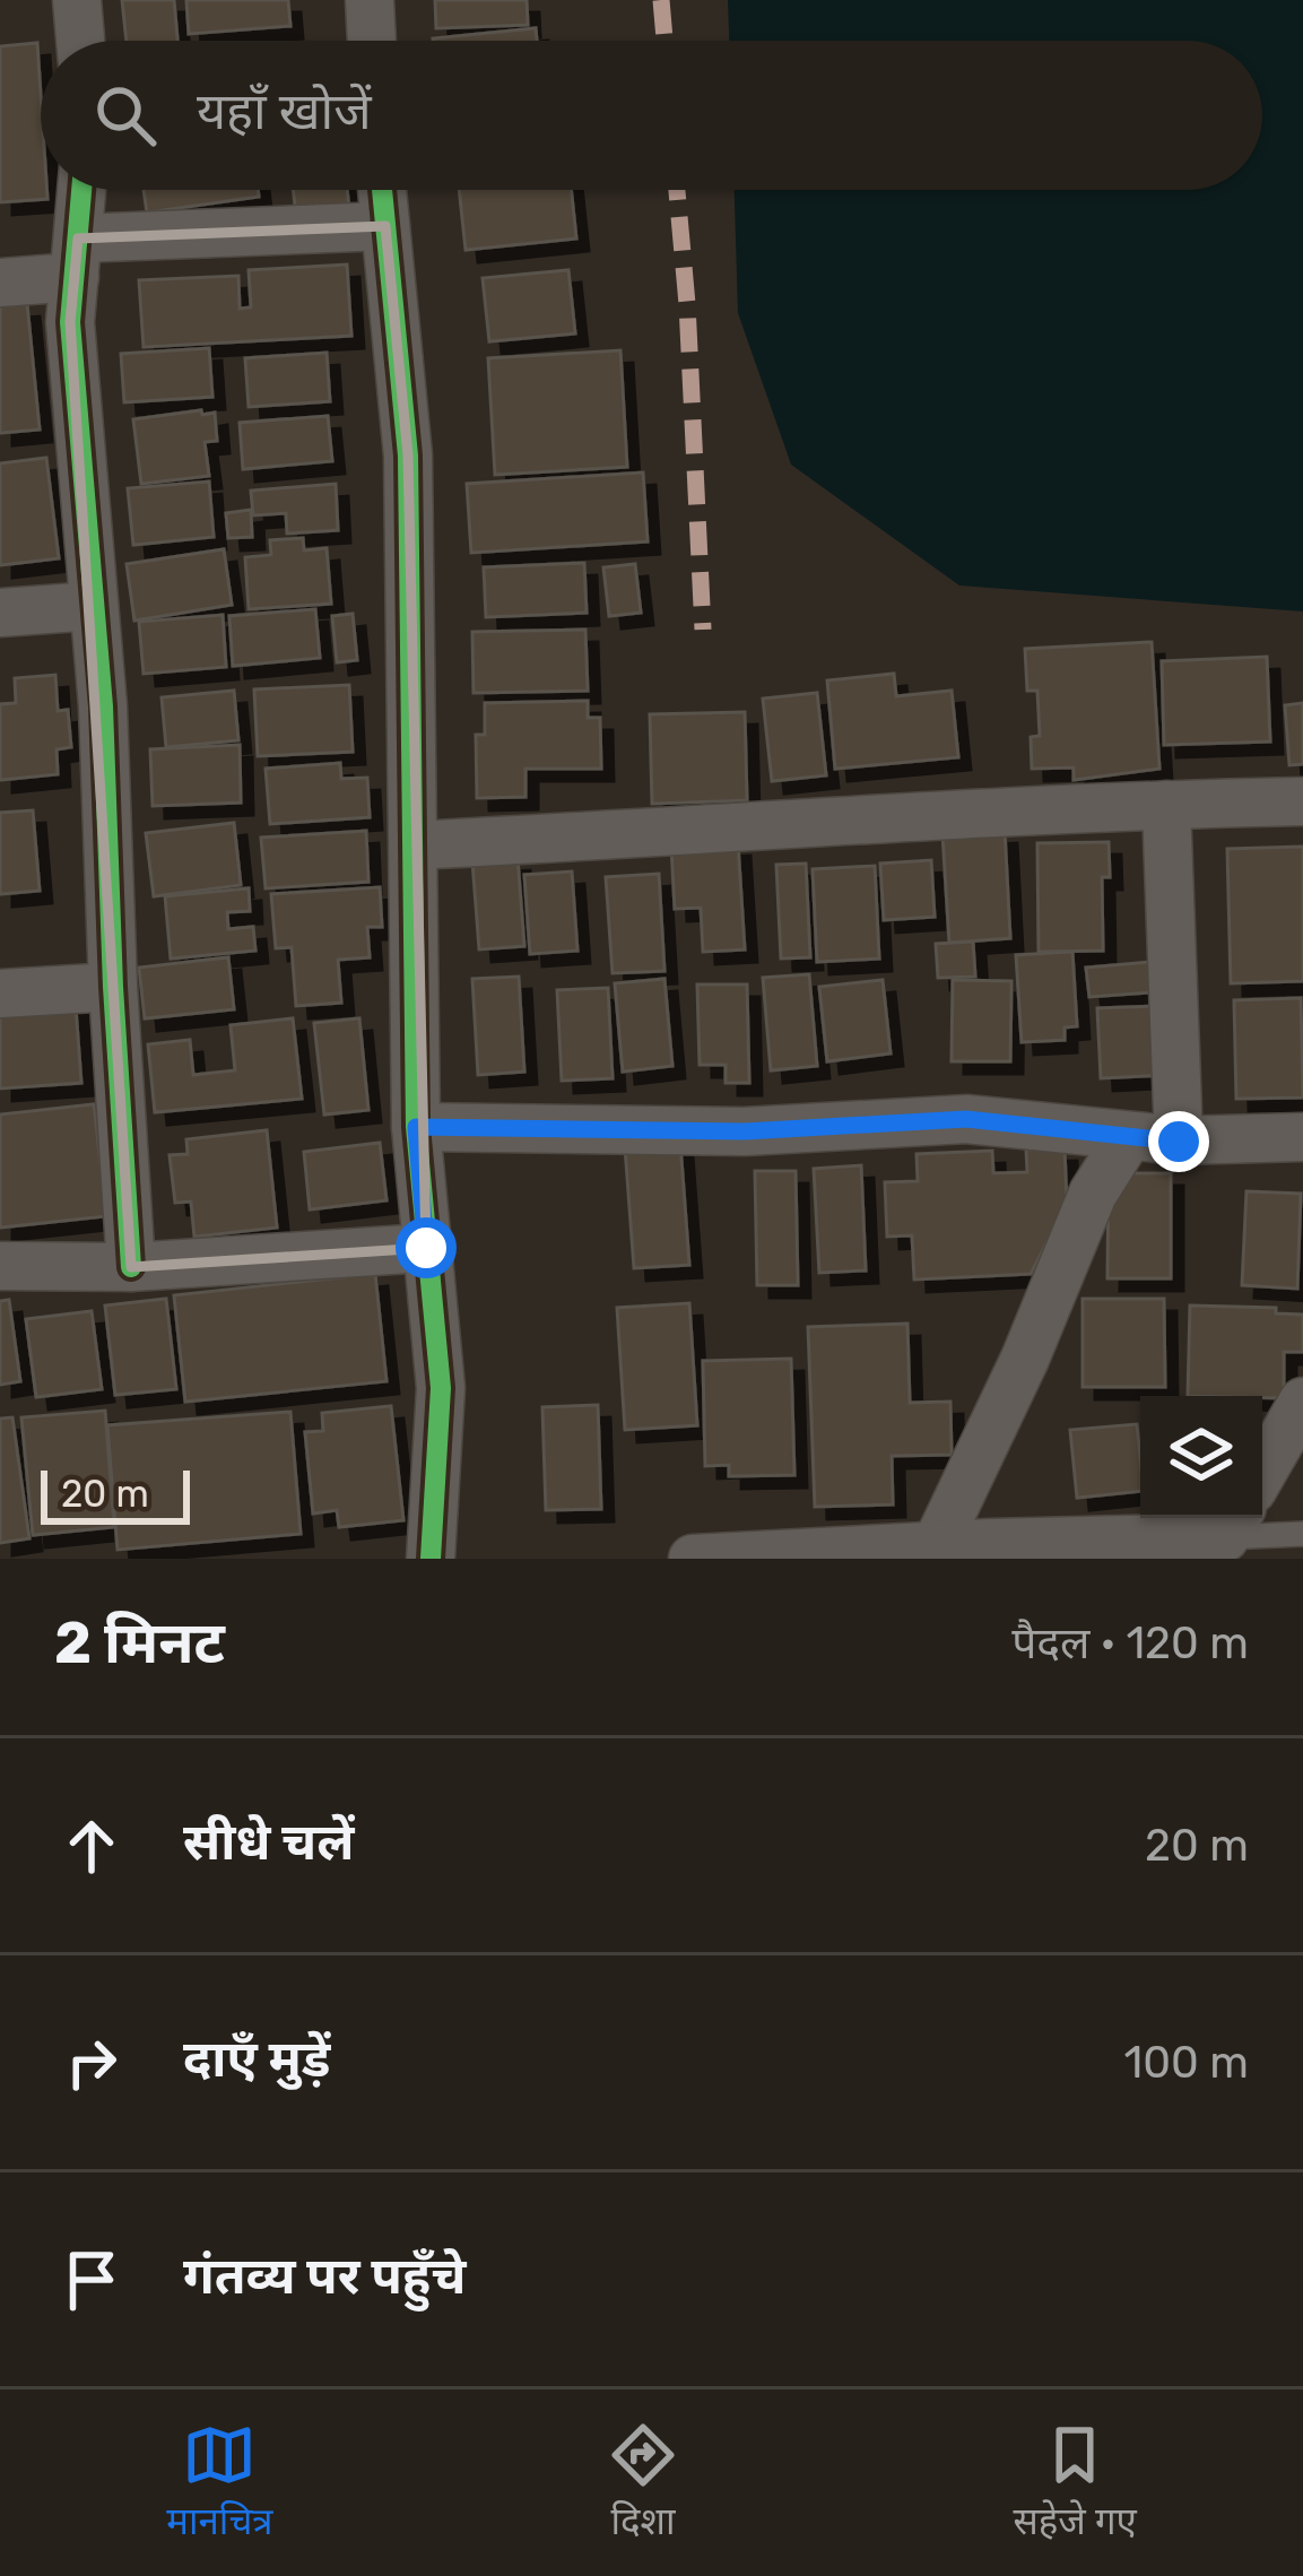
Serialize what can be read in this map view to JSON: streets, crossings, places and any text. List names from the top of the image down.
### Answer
{
  "scale_bar": "20 m",
  "page": {
    "search": "यहाँ खोजें",
    "scale": "20 m",
    "heading": ["2 मिनट", "पैदल · 120 m"],
    "list": [
      ["सीधे चलें", "20 m"],
      ["दाएँ मुड़ें", "100 m"],
      "गंतव्य पर पहुँचे"
    ],
    "nav": ["मानचित्र", "दिशा", "सहेजे गए"]
  }
}
